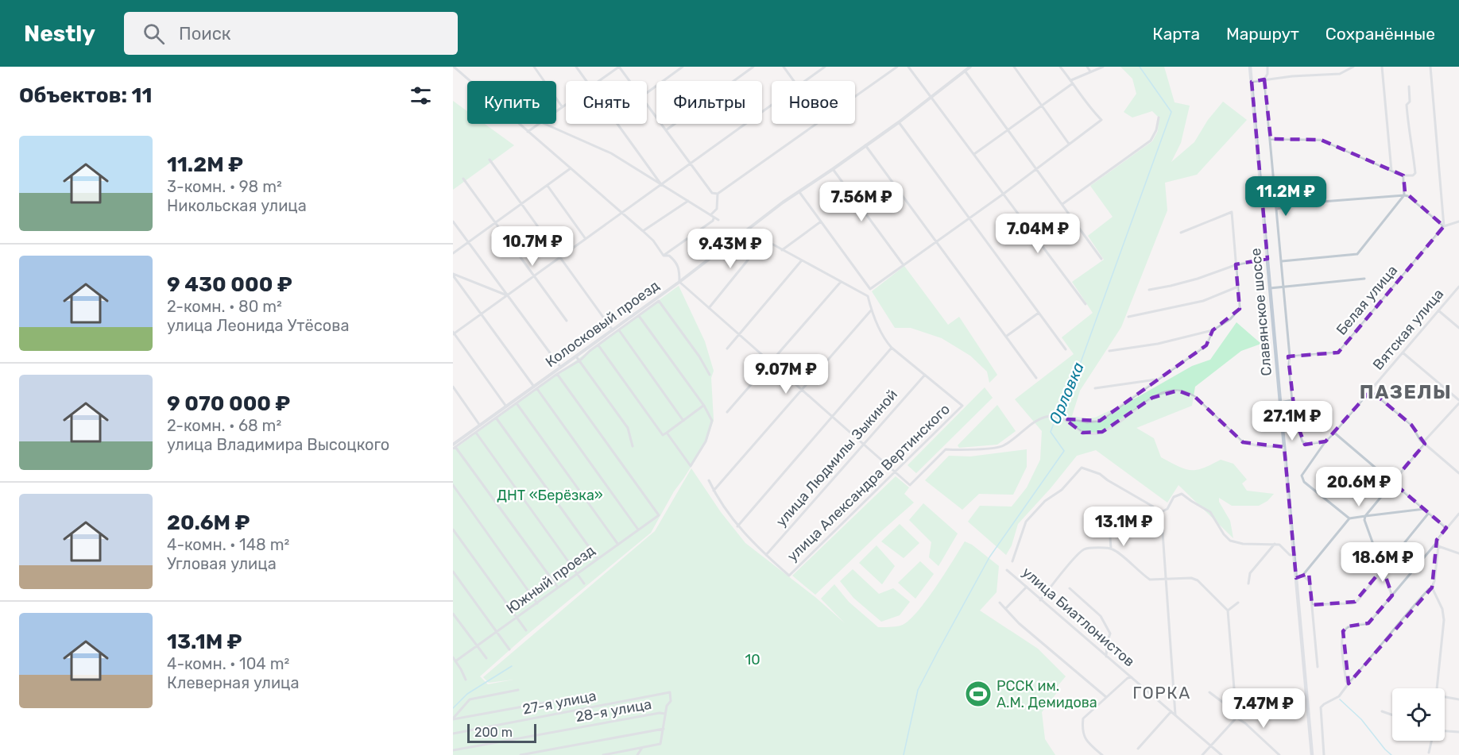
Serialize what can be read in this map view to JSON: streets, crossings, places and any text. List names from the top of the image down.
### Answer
{
  "streets": {
    "main road": ["Славянское шоссе"],
    "street": [
      "Белая улица",
      "Колосковый проезд",
      "Вятская улица",
      "улица Людмилы Зыкиной",
      "улица Александра Вертинского",
      "Южный проезд",
      "улица Биатлонистов",
      "27-я улица",
      "28-я улица"
    ]
  },
  "crossings": [
    ["улица Людмилы Зыкиной", "улица Александра Вертинского"],
    ["27-я улица", "28-я улица"]
  ],
  "districts": ["ПАЗЕЛЫ", "ГОРКА"],
  "water": ["Орловка"],
  "parks": ["ДНТ «Берёзка»", "10"],
  "places": {
    "sports": ["РССК им. А.М. Демидова"]
  },
  "scale_bar": "200 m",
  "page": {
    "header": "Nestly",
    "search": "Поиск",
    "nav": ["Карта", "Маршрут", "Сохранённые"],
    "heading": "Объектов: 11",
    "chip": [
      "Купить",
      "Снять",
      "Фильтры",
      "Новое"
    ],
    "list": [
      {
        "name": "11.2M ₽",
        "note": "3-комн. · 98 m² · Никольская улица"
      },
      {
        "name": "9 430 000 ₽",
        "note": "2-комн. · 80 m² · улица Леонида Утёсова"
      },
      {
        "name": "9 070 000 ₽",
        "note": "2-комн. · 68 m² · улица Владимира Высоцкого"
      },
      {
        "name": "20.6M ₽",
        "note": "4-комн. · 148 m² · Угловая улица"
      },
      {
        "name": "13.1M ₽",
        "note": "4-комн. · 104 m² · Клеверная улица"
      }
    ],
    "price": [
      "11.2M ₽",
      "7.56M ₽",
      "7.04M ₽",
      "10.7M ₽",
      "9.43M ₽",
      "9.07M ₽",
      "27.1M ₽",
      "20.6M ₽",
      "13.1M ₽",
      "18.6M ₽",
      "7.47M ₽"
    ],
    "scale": "200 m"
  }
}
